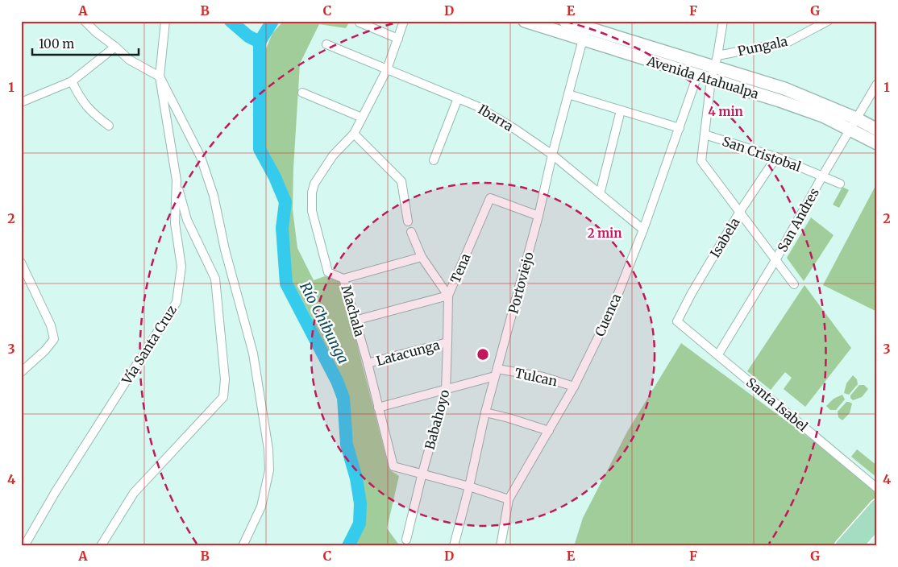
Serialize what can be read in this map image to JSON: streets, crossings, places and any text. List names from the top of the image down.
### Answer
{
  "streets": {
    "main road": ["Avenida Atahualpa"],
    "street": [
      "Pungala",
      "Ibarra",
      "San Cristobal",
      "San Andres",
      "Isabela",
      "Tena",
      "Portoviejo",
      "Machala",
      "Cuenca",
      "Vía Santa Cruz",
      "Latacunga",
      "Tulcan",
      "Santa Isabel",
      "Babahoyo"
    ]
  },
  "crossings": [
    ["Avenida Atahualpa", "San Andres"],
    ["Avenida Atahualpa", "Portoviejo"],
    ["Avenida Atahualpa", "Cuenca"],
    ["Ibarra", "Portoviejo"],
    ["Ibarra", "Machala"],
    ["Ibarra", "Cuenca"],
    ["San Cristobal", "San Andres"],
    ["San Cristobal", "Isabela"],
    ["San Andres", "Santa Isabel"],
    ["Isabela", "Santa Isabel"],
    ["Tena", "Portoviejo"],
    ["Tena", "Machala"],
    ["Tena", "Babahoyo"],
    ["Portoviejo", "Machala"],
    ["Portoviejo", "Tulcan"],
    ["Machala", "Cuenca"],
    ["Machala", "Latacunga"],
    ["Machala", "Tulcan"],
    ["Machala", "Babahoyo"],
    ["Cuenca", "Tulcan"],
    ["Latacunga", "Babahoyo"],
    ["Tulcan", "Babahoyo"]
  ],
  "water": ["Río Chibunga"],
  "scale_bar": "100 m",
  "grid": {
    "columns": [
      "A",
      "B",
      "C",
      "D",
      "E",
      "F",
      "G"
    ],
    "rows": [
      "1",
      "2",
      "3",
      "4"
    ]
  },
  "rings": ["4 min", "2 min"]
}
